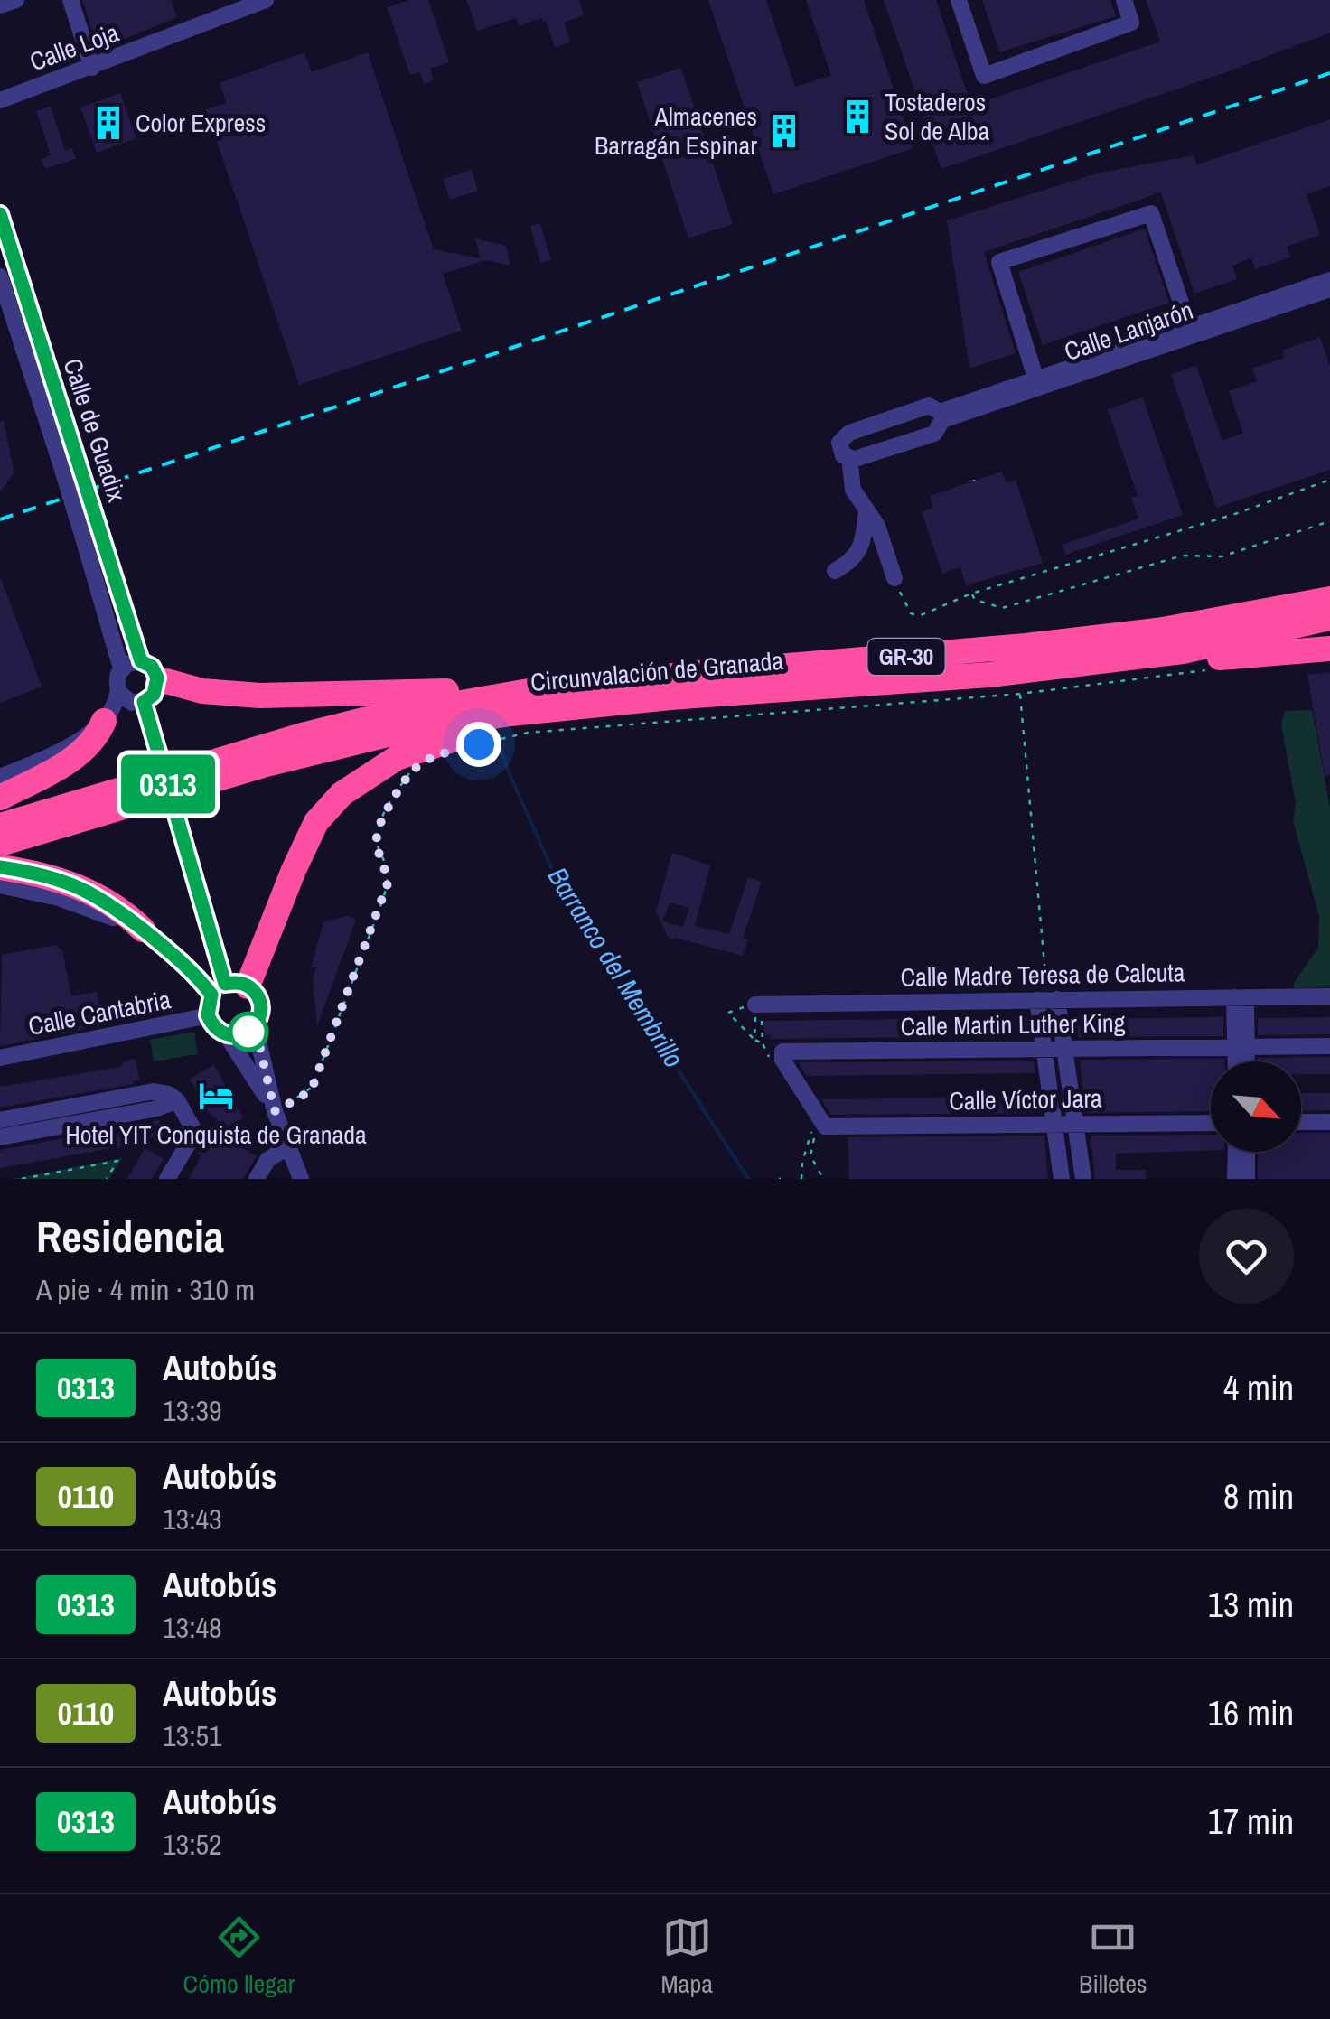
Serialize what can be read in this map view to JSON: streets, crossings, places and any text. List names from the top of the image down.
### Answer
{
  "streets": {
    "highway": ["GR-30", "Circunvalación de Granada"],
    "street": [
      "Calle Loja",
      "Calle Lanjarón",
      "Calle de Guadix",
      "Calle Madre Teresa de Calcuta",
      "Calle Cantabria",
      "Calle Martin Luther King",
      "Calle Víctor Jara"
    ]
  },
  "crossings": [
    ["Calle Martin Luther King", "Calle Víctor Jara"]
  ],
  "water": ["Barranco del Membrillo"],
  "places": {
    "building": ["Tostaderos Sol de Alba", "Color Express", "Almacenes Barragán Espinar"],
    "hotel": ["Hotel YIT Conquista de Granada"]
  },
  "lines": ["bus line 0313"],
  "north": "bottom right",
  "page": {
    "on_map": "0313",
    "heading": ["Residencia", "A pie · 4 min · 310 m"],
    "list": [
      {
        "mark": "0313",
        "name": "Autobús",
        "note": "13:39",
        "value": "4 min"
      },
      {
        "mark": "0110",
        "name": "Autobús",
        "note": "13:43",
        "value": "8 min"
      },
      {
        "mark": "0313",
        "name": "Autobús",
        "note": "13:48",
        "value": "13 min"
      },
      {
        "mark": "0110",
        "name": "Autobús",
        "note": "13:51",
        "value": "16 min"
      },
      {
        "mark": "0313",
        "name": "Autobús",
        "note": "13:52",
        "value": "17 min"
      }
    ],
    "tabs": ["Cómo llegar", "Mapa", "Billetes"]
  }
}
